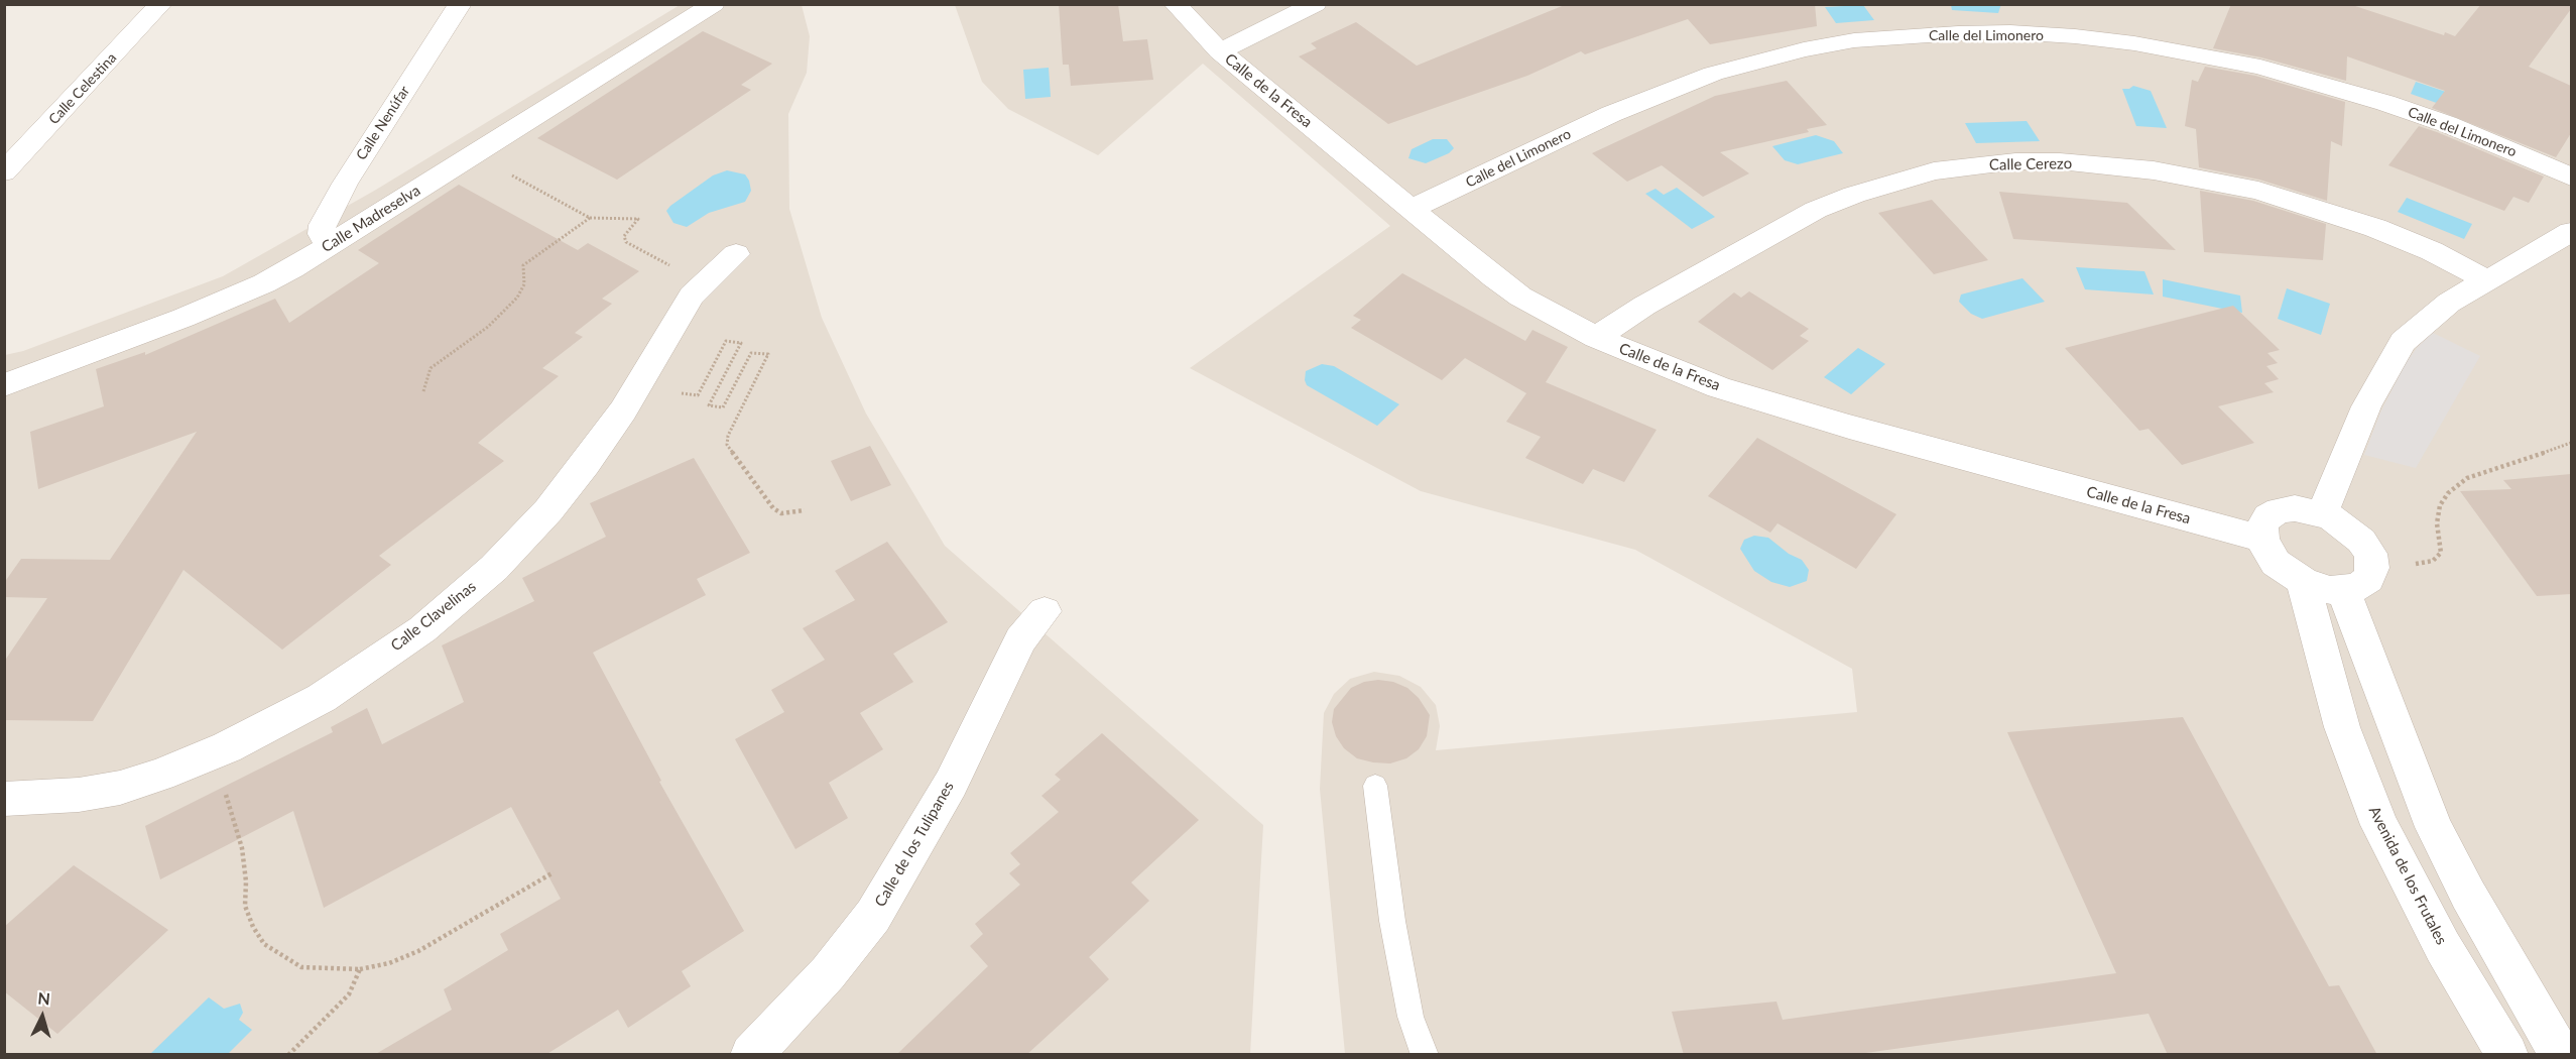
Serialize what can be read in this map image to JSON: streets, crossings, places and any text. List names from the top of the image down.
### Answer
{
  "streets": {
    "street": [
      "Calle del Limonero",
      "Calle Celestina",
      "Calle de la Fresa",
      "Calle Nenúfar",
      "Calle Cerezo",
      "Calle Madreselva",
      "Calle Clavelinas",
      "Calle de los Tulipanes",
      "Avenida de los Frutales"
    ]
  },
  "crossings": [
    ["Calle del Limonero", "Calle de la Fresa"],
    ["Calle de la Fresa", "Calle Cerezo"],
    ["Calle de la Fresa", "Avenida de los Frutales"],
    ["Calle Nenúfar", "Calle Madreselva"]
  ],
  "north": "top"
}
